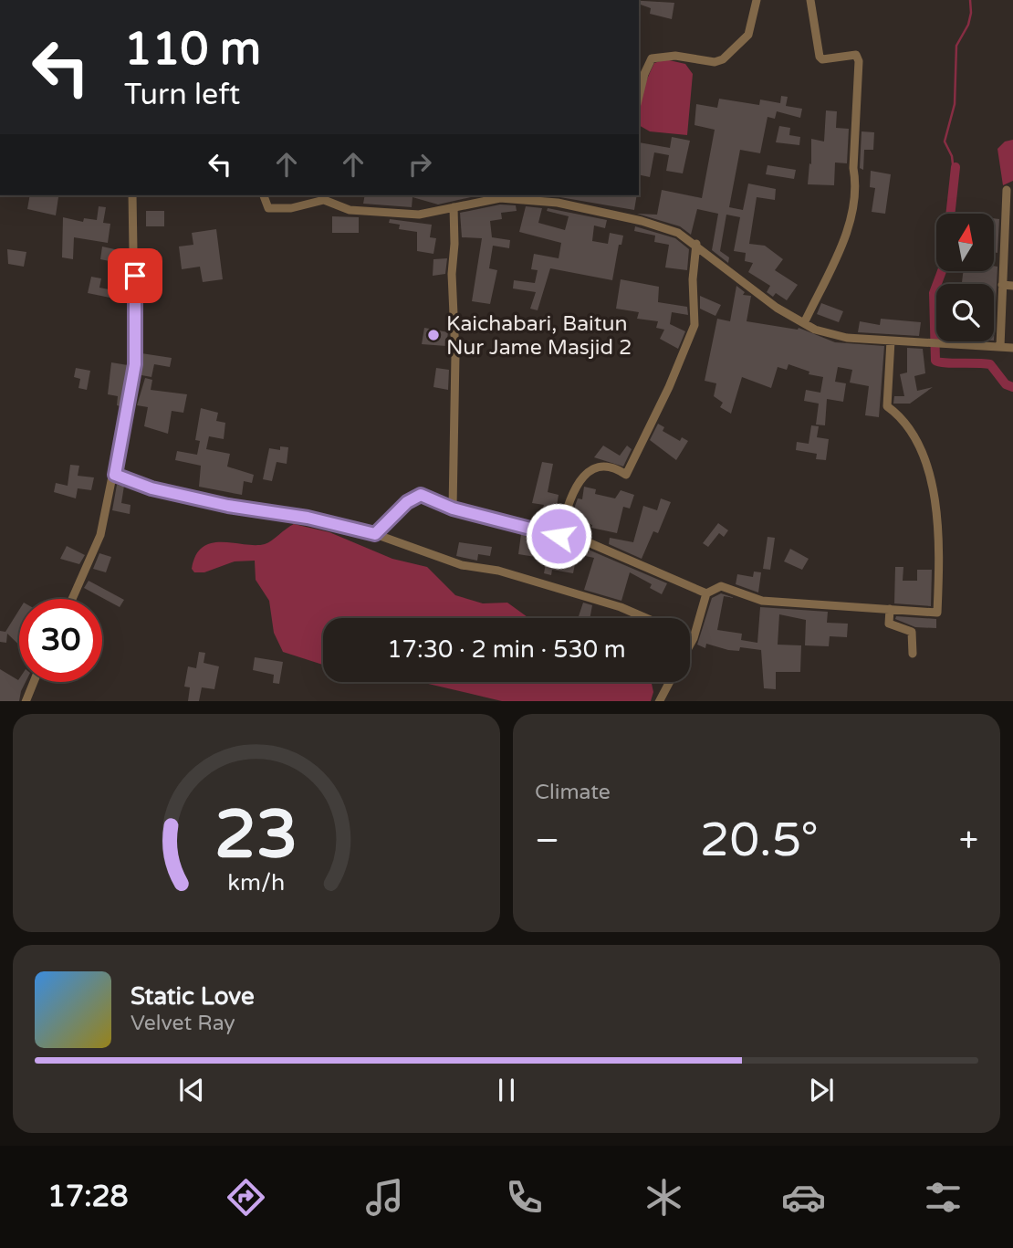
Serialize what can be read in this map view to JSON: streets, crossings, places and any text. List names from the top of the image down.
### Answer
{
  "places": ["Kaichabari, Baitun Nur Jame Masjid 2"],
  "north": "top",
  "page": {
    "turn": ["110 m", "Turn left"],
    "limit": "30",
    "trip": "17:30 · 2 min · 530 m",
    "tile": "Climate",
    "heat": ["−", "20.5°", "+"],
    "song": ["Static Love", "Velvet Ray"],
    "tabs": "17:28",
    "gauge": ["23", "km/h"]
  }
}
